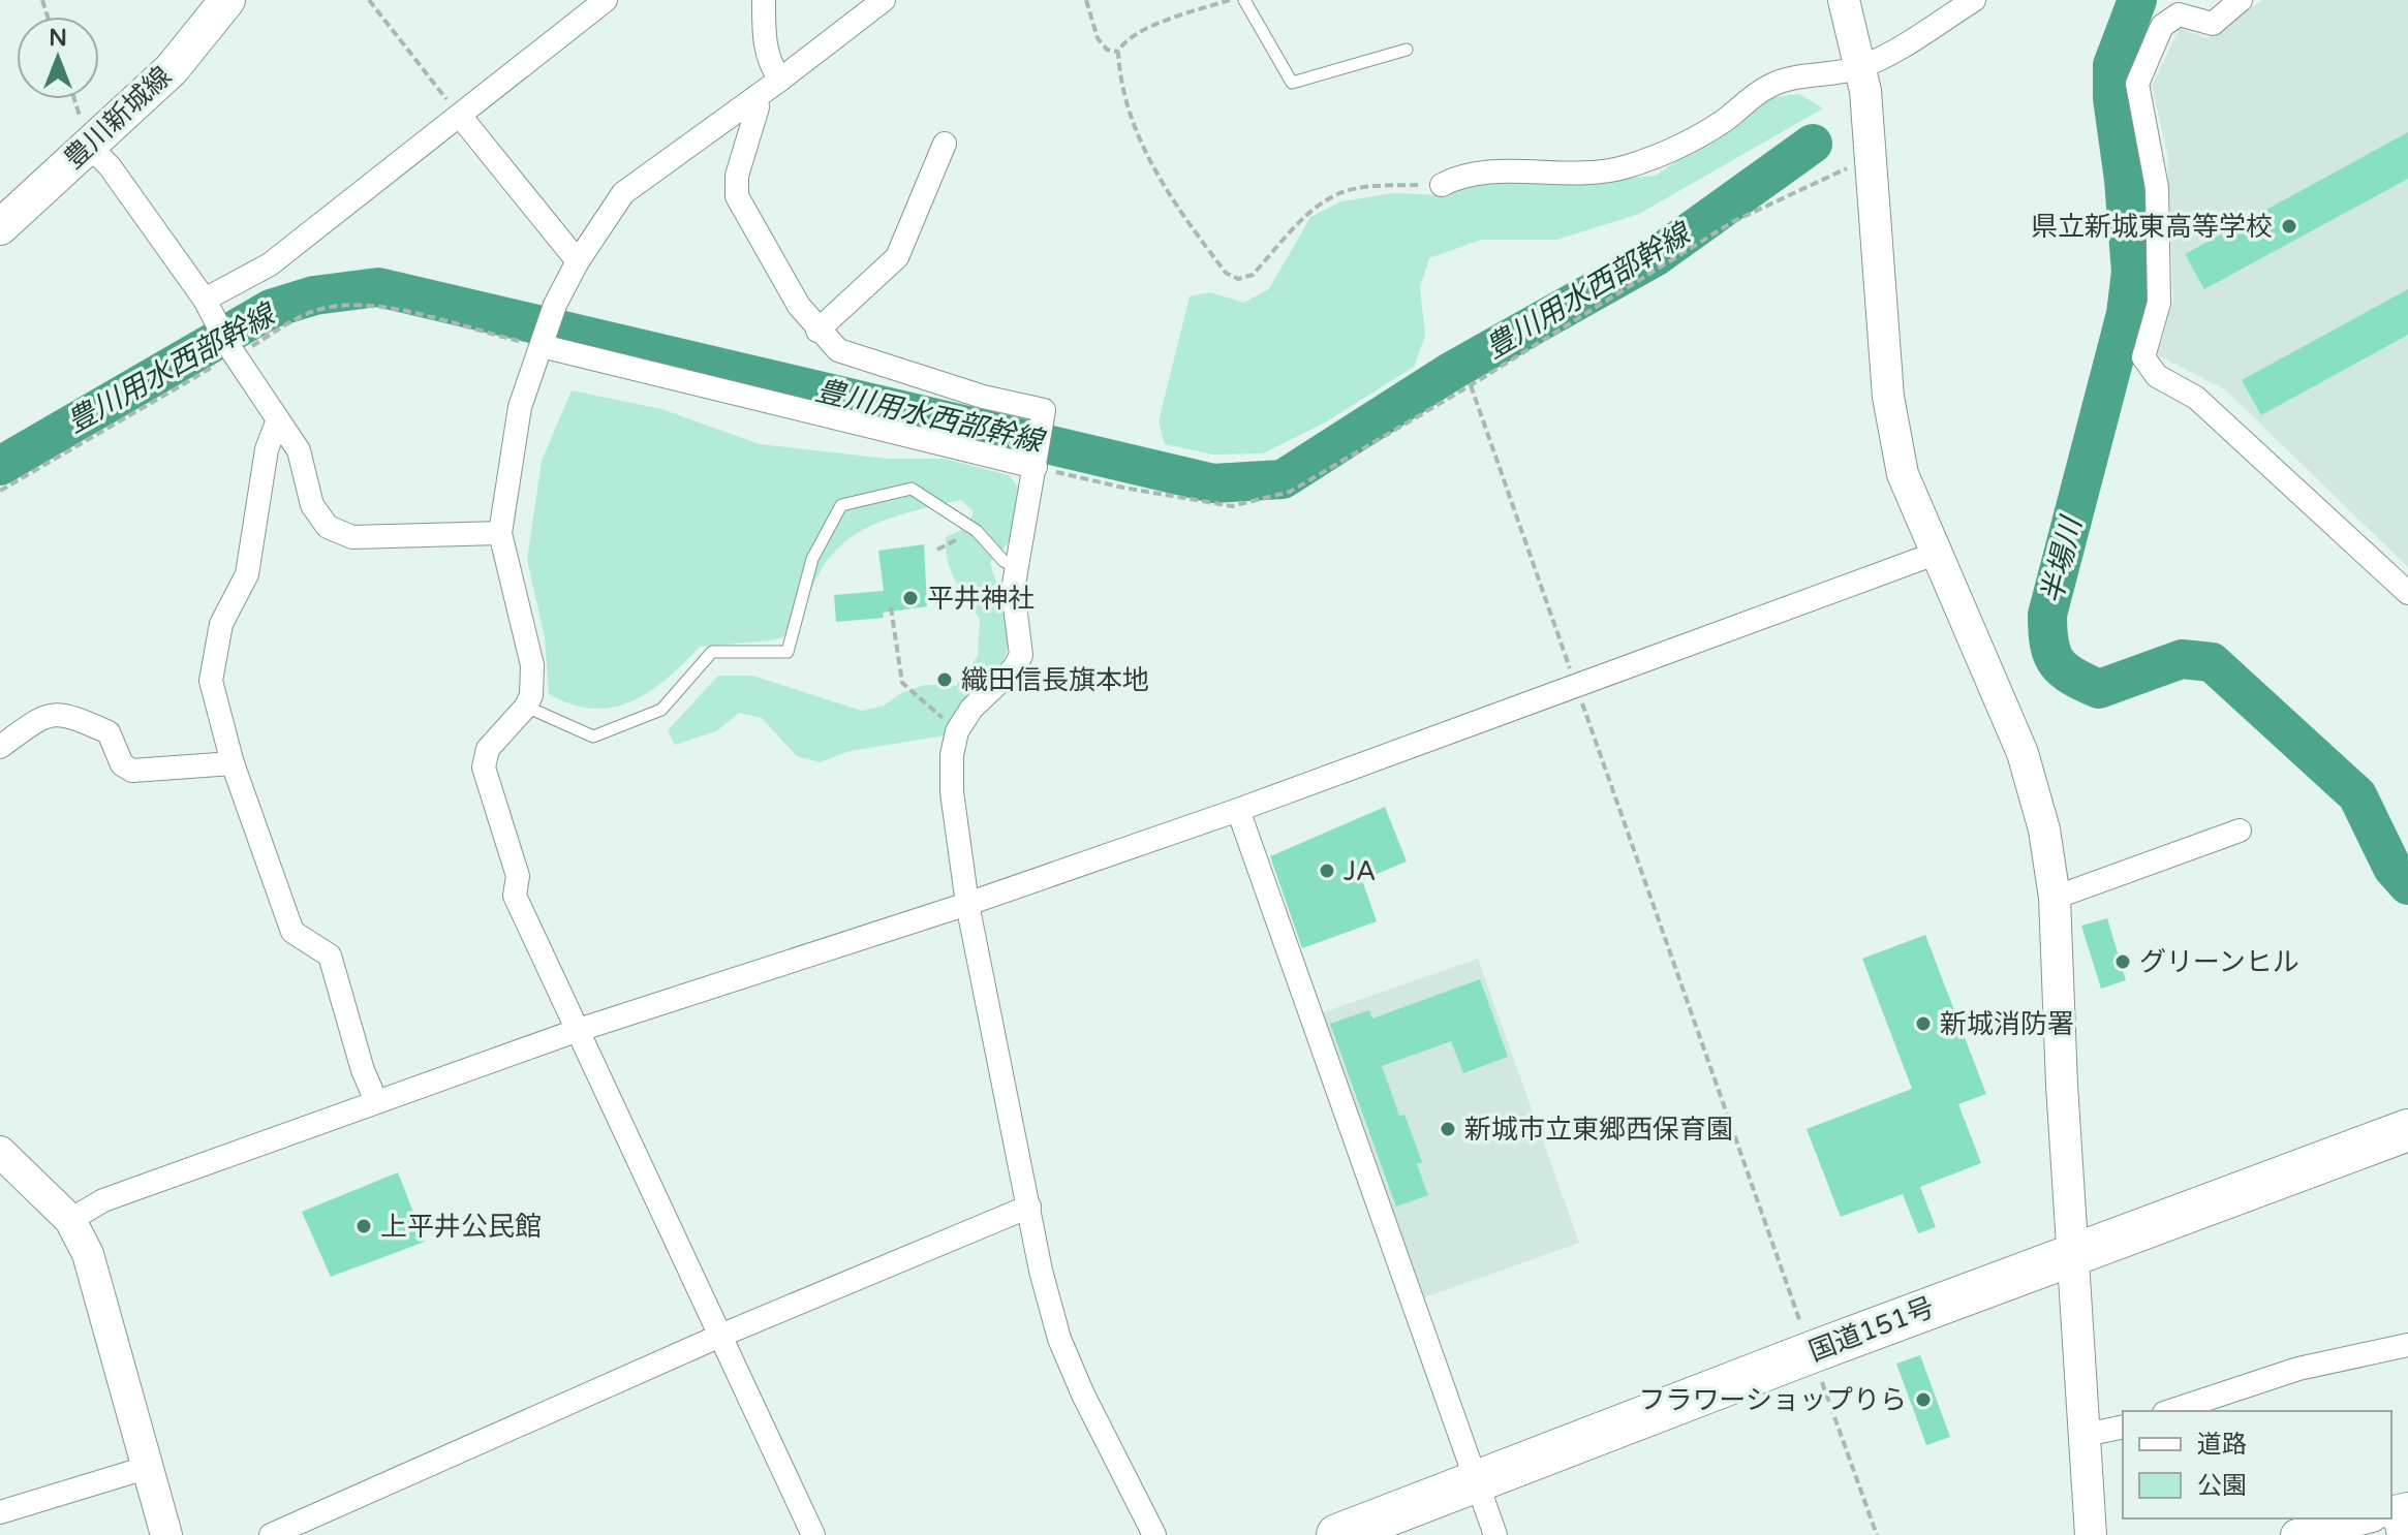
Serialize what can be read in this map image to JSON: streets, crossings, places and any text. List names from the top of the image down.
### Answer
{
  "streets": {
    "highway": ["国道151号"],
    "main road": ["豊川新城線"]
  },
  "water": ["豊川用水西部幹線", "半場川"],
  "places": [
    "県立新城東高等学校",
    "平井神社",
    "織田信長旗本地",
    "JA",
    "グリーンヒル",
    "新城消防署",
    "新城市立東郷西保育園",
    "上平井公民館",
    "フラワーショップりら"
  ],
  "legend": ["道路", "公園"],
  "north": "top"
}
